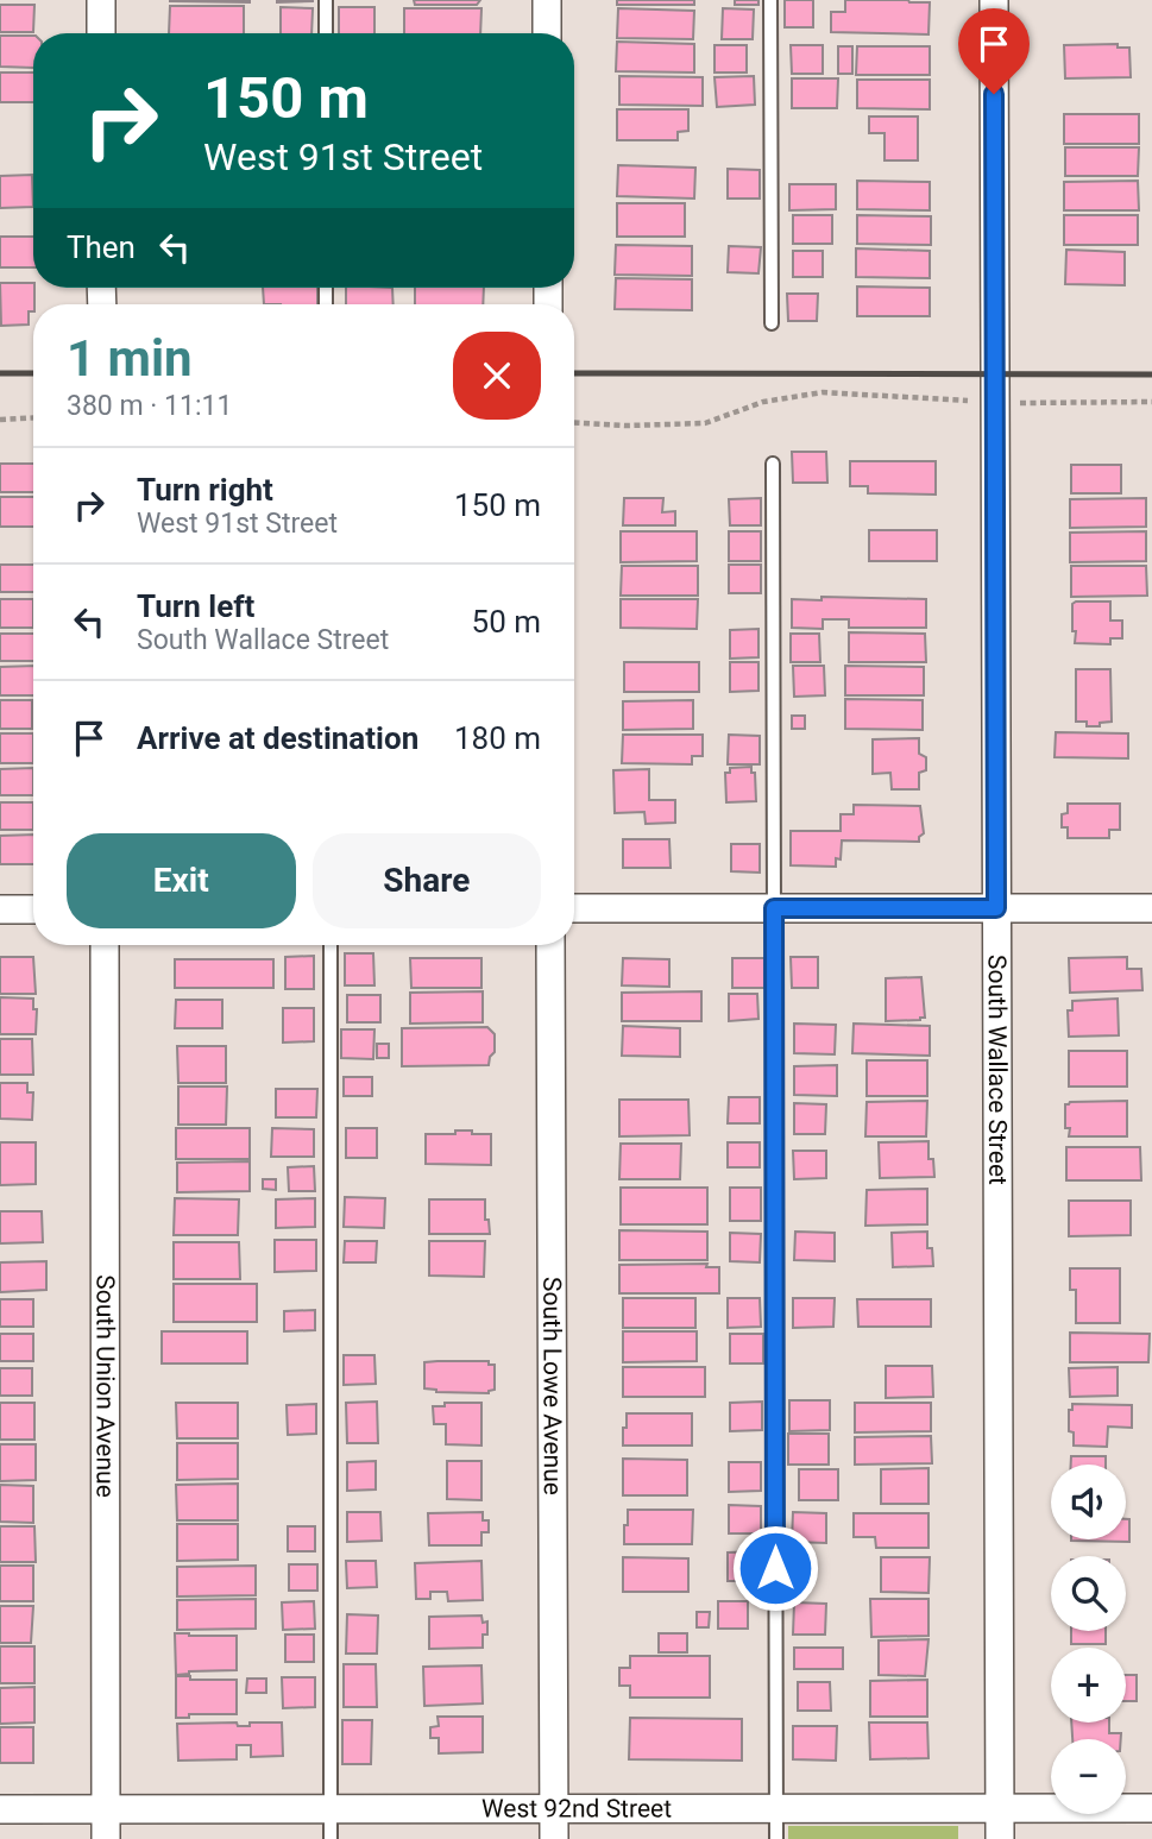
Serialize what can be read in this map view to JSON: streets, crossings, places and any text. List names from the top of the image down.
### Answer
{
  "streets": {
    "street": [
      "South Wallace Street",
      "South Union Avenue",
      "South Lowe Avenue",
      "West 92nd Street"
    ]
  },
  "crossings": [
    ["South Wallace Street", "West 92nd Street"],
    ["South Union Avenue", "West 92nd Street"],
    ["South Lowe Avenue", "West 92nd Street"]
  ],
  "page": {
    "turn": ["150 m", "West 91st Street"],
    "then": "Then",
    "heading": ["1 min", "380 m · 11:11"],
    "list": [
      {
        "name": "Turn right",
        "note": "West 91st Street",
        "value": "150 m"
      },
      {
        "name": "Turn left",
        "note": "South Wallace Street",
        "value": "50 m"
      },
      {
        "name": "Arrive at destination",
        "value": "180 m"
      }
    ],
    "buttons": ["Exit", "Share"],
    "map_buttons": ["+", "−"]
  }
}
